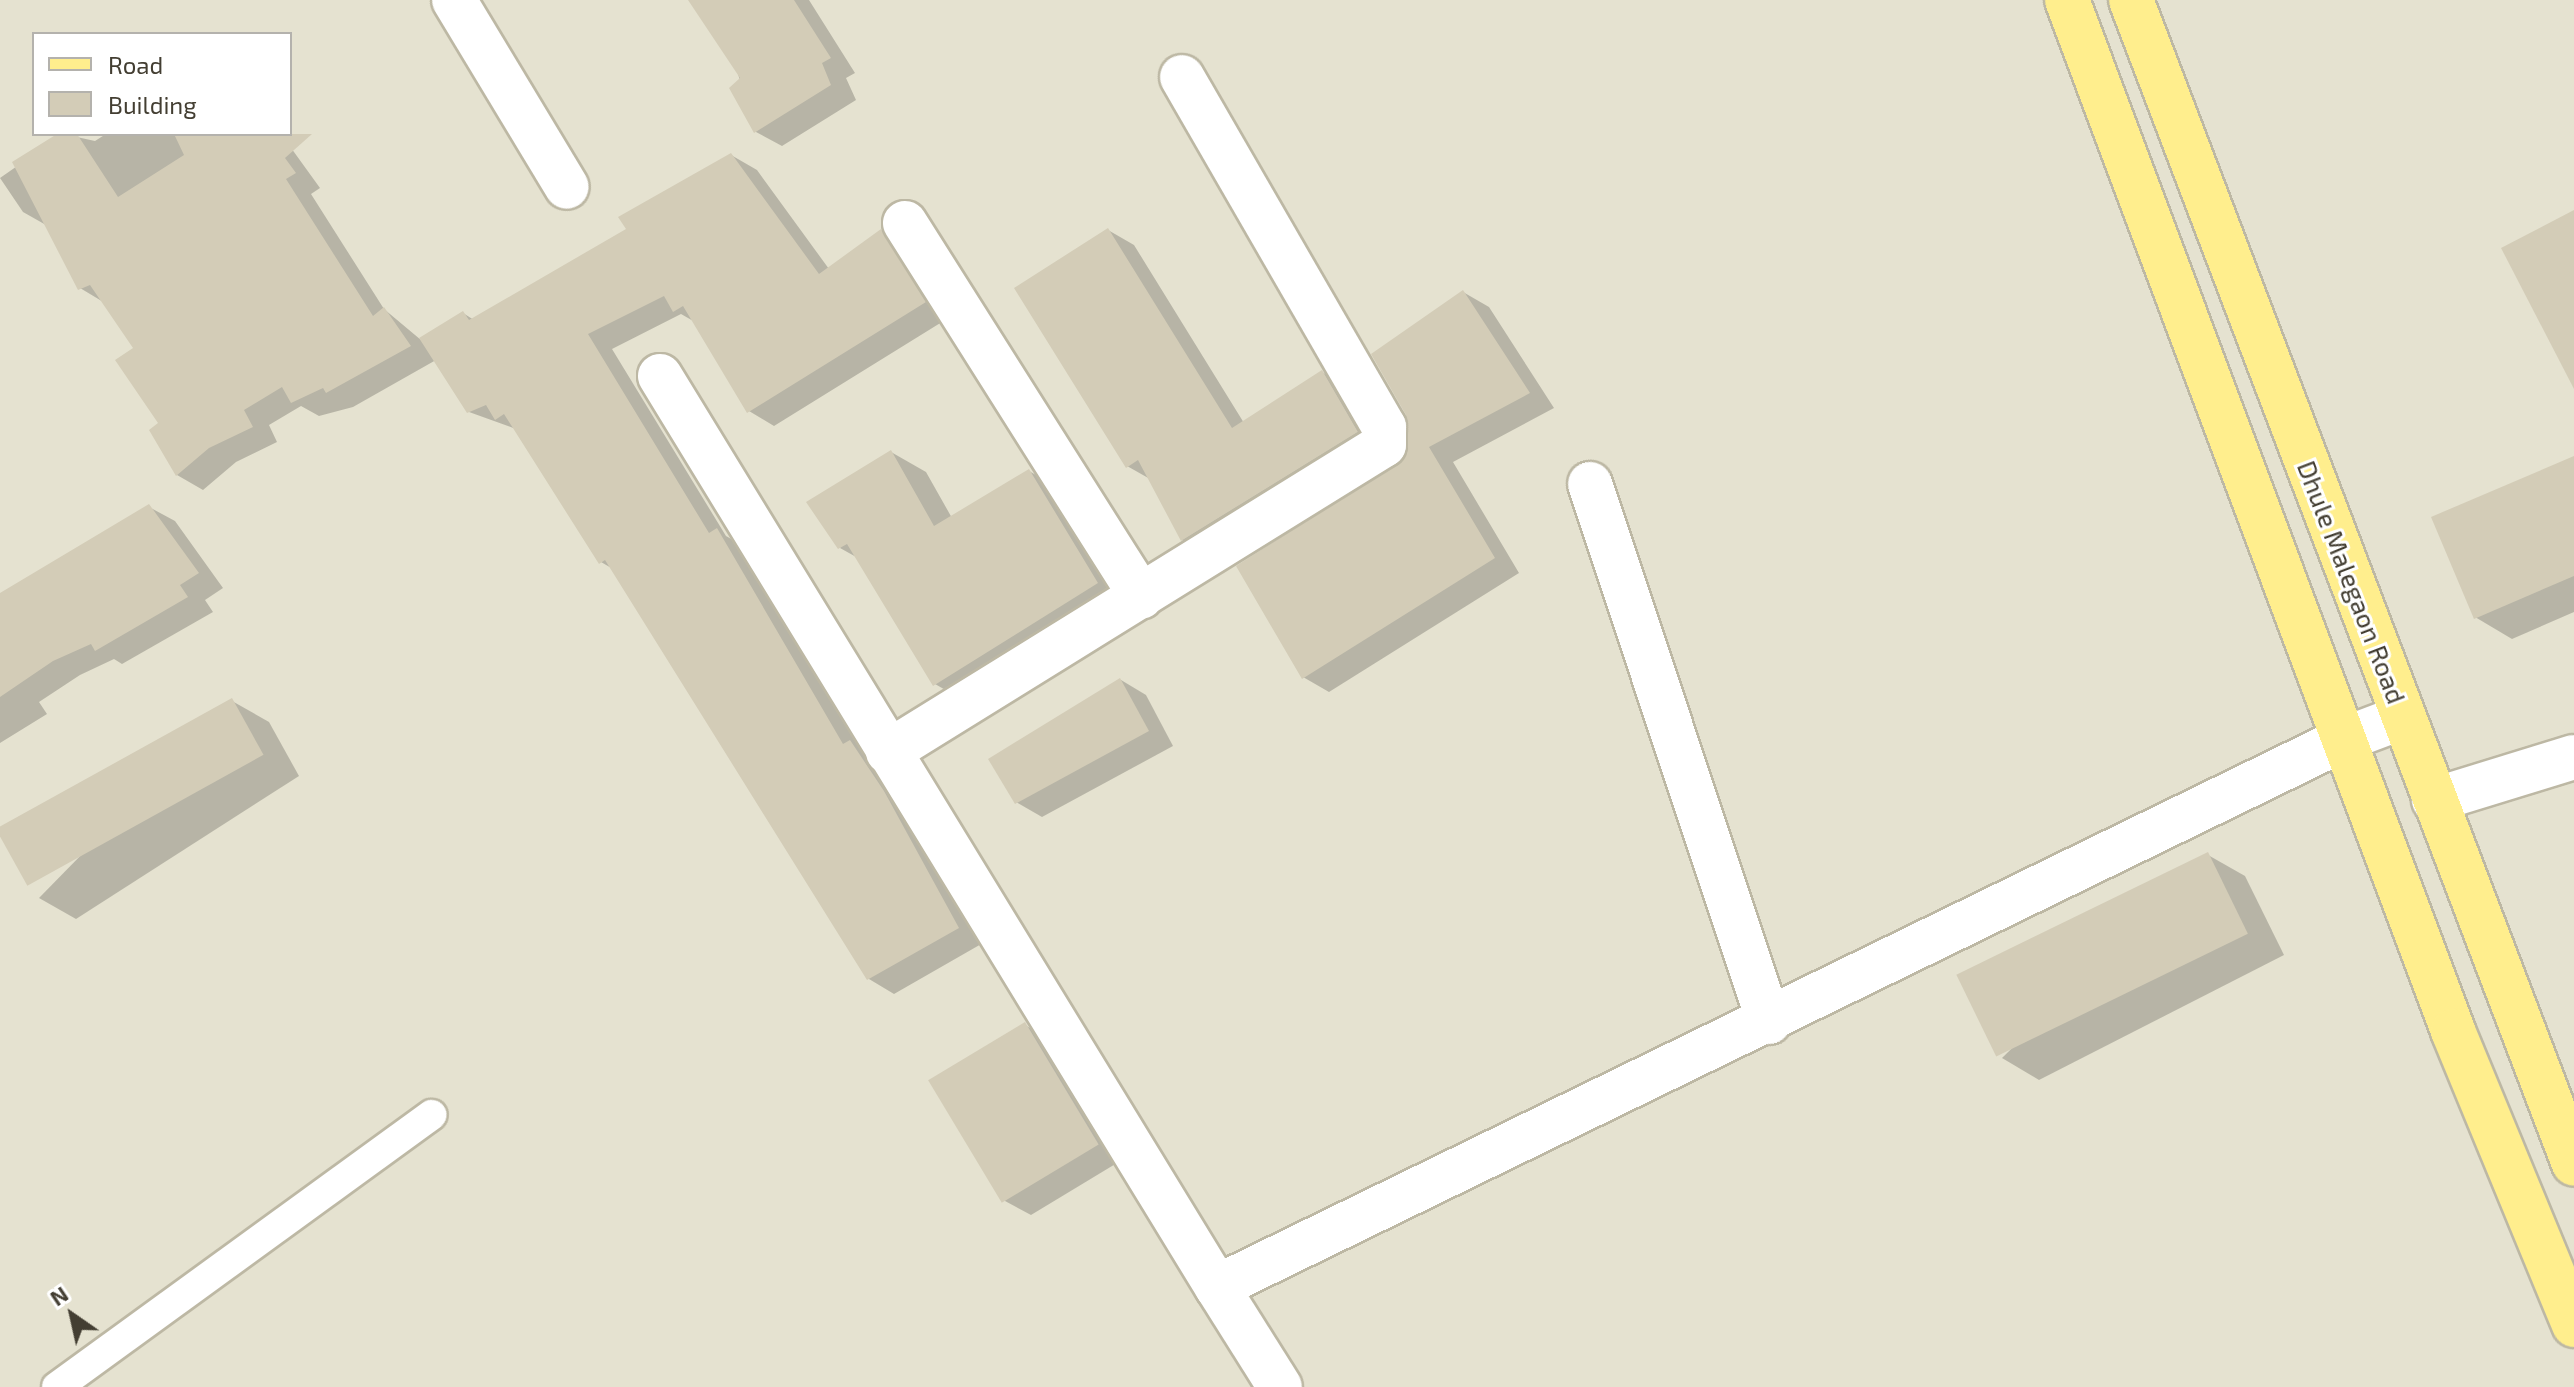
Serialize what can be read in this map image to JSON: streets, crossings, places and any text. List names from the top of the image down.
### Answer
{
  "streets": {
    "main road": ["Dhule Malegaon Road"]
  },
  "legend": ["Road", "Building"],
  "north": "top left"
}
